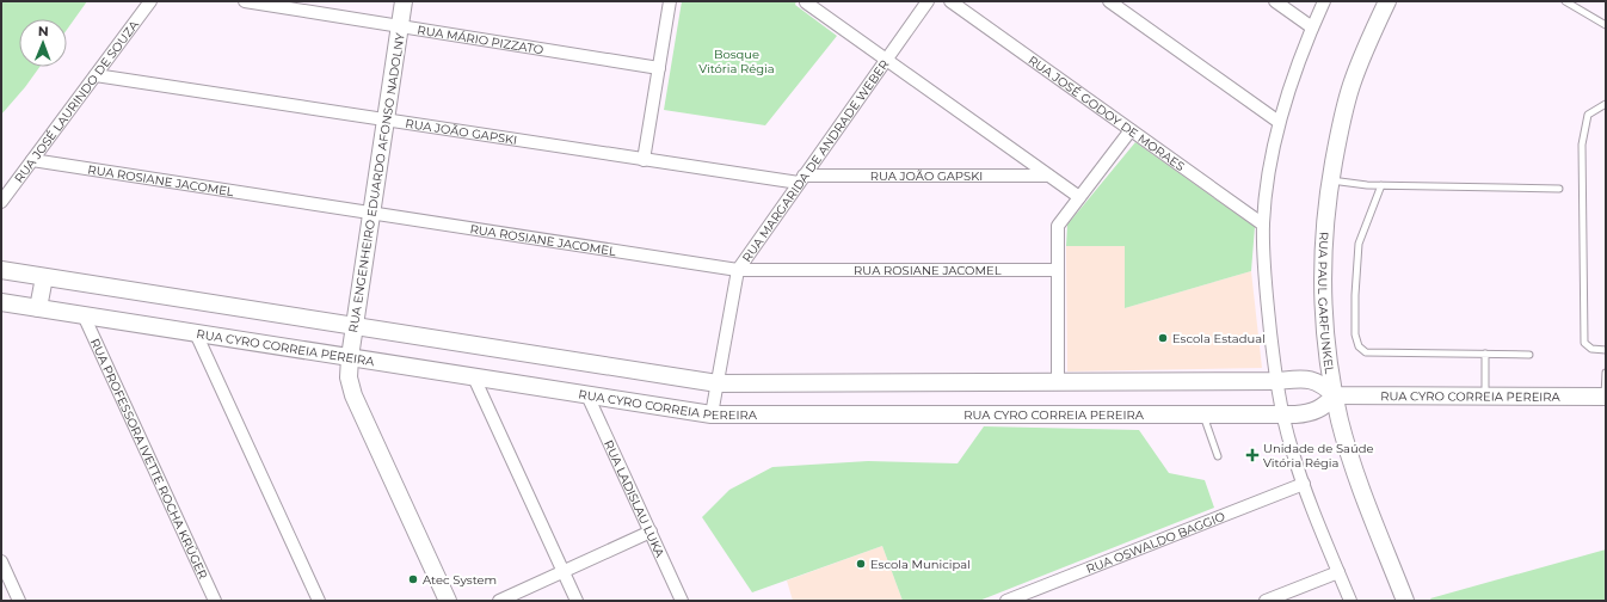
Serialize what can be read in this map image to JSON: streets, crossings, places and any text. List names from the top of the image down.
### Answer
{
  "streets": {
    "street": [
      "RUA MÁRIO PIZZATO",
      "RUA JOSÉ LAURINDO DE SOUZA",
      "RUA JOSÉ GODOY DE MORAES",
      "RUA JOÃO GAPSKI",
      "RUA MARGARIDA DE ANDRADE WEBER",
      "RUA ROSIANE JACOMEL",
      "RUA ENGENHEIRO EDUARDO AFONSO NADOLNY",
      "RUA PAUL GARFUNKEL",
      "RUA CYRO CORREIA PEREIRA",
      "RUA PROFESSORA IVETTE ROCHA KRÜGER",
      "RUA LADISLAU LUKA",
      "RUA OSWALDO BAGGIO"
    ]
  },
  "crossings": [
    ["RUA MÁRIO PIZZATO", "RUA ENGENHEIRO EDUARDO AFONSO NADOLNY"],
    ["RUA JOSÉ LAURINDO DE SOUZA", "RUA JOÃO GAPSKI"],
    ["RUA JOSÉ LAURINDO DE SOUZA", "RUA ROSIANE JACOMEL"],
    ["RUA JOÃO GAPSKI", "RUA MARGARIDA DE ANDRADE WEBER"],
    ["RUA JOÃO GAPSKI", "RUA ENGENHEIRO EDUARDO AFONSO NADOLNY"],
    ["RUA MARGARIDA DE ANDRADE WEBER", "RUA ROSIANE JACOMEL"],
    ["RUA MARGARIDA DE ANDRADE WEBER", "RUA CYRO CORREIA PEREIRA"],
    ["RUA ROSIANE JACOMEL", "RUA ENGENHEIRO EDUARDO AFONSO NADOLNY"],
    ["RUA ENGENHEIRO EDUARDO AFONSO NADOLNY", "RUA CYRO CORREIA PEREIRA"],
    ["RUA PAUL GARFUNKEL", "RUA CYRO CORREIA PEREIRA"],
    ["RUA CYRO CORREIA PEREIRA", "RUA PROFESSORA IVETTE ROCHA KRÜGER"],
    ["RUA CYRO CORREIA PEREIRA", "RUA LADISLAU LUKA"]
  ],
  "parks": ["Bosque Vitória Régia"],
  "places": {
    "other": ["Escola Estadual", "Escola Municipal", "Atec System"],
    "health": ["Unidade de Saúde Vitória Régia"]
  },
  "north": "top"
}
